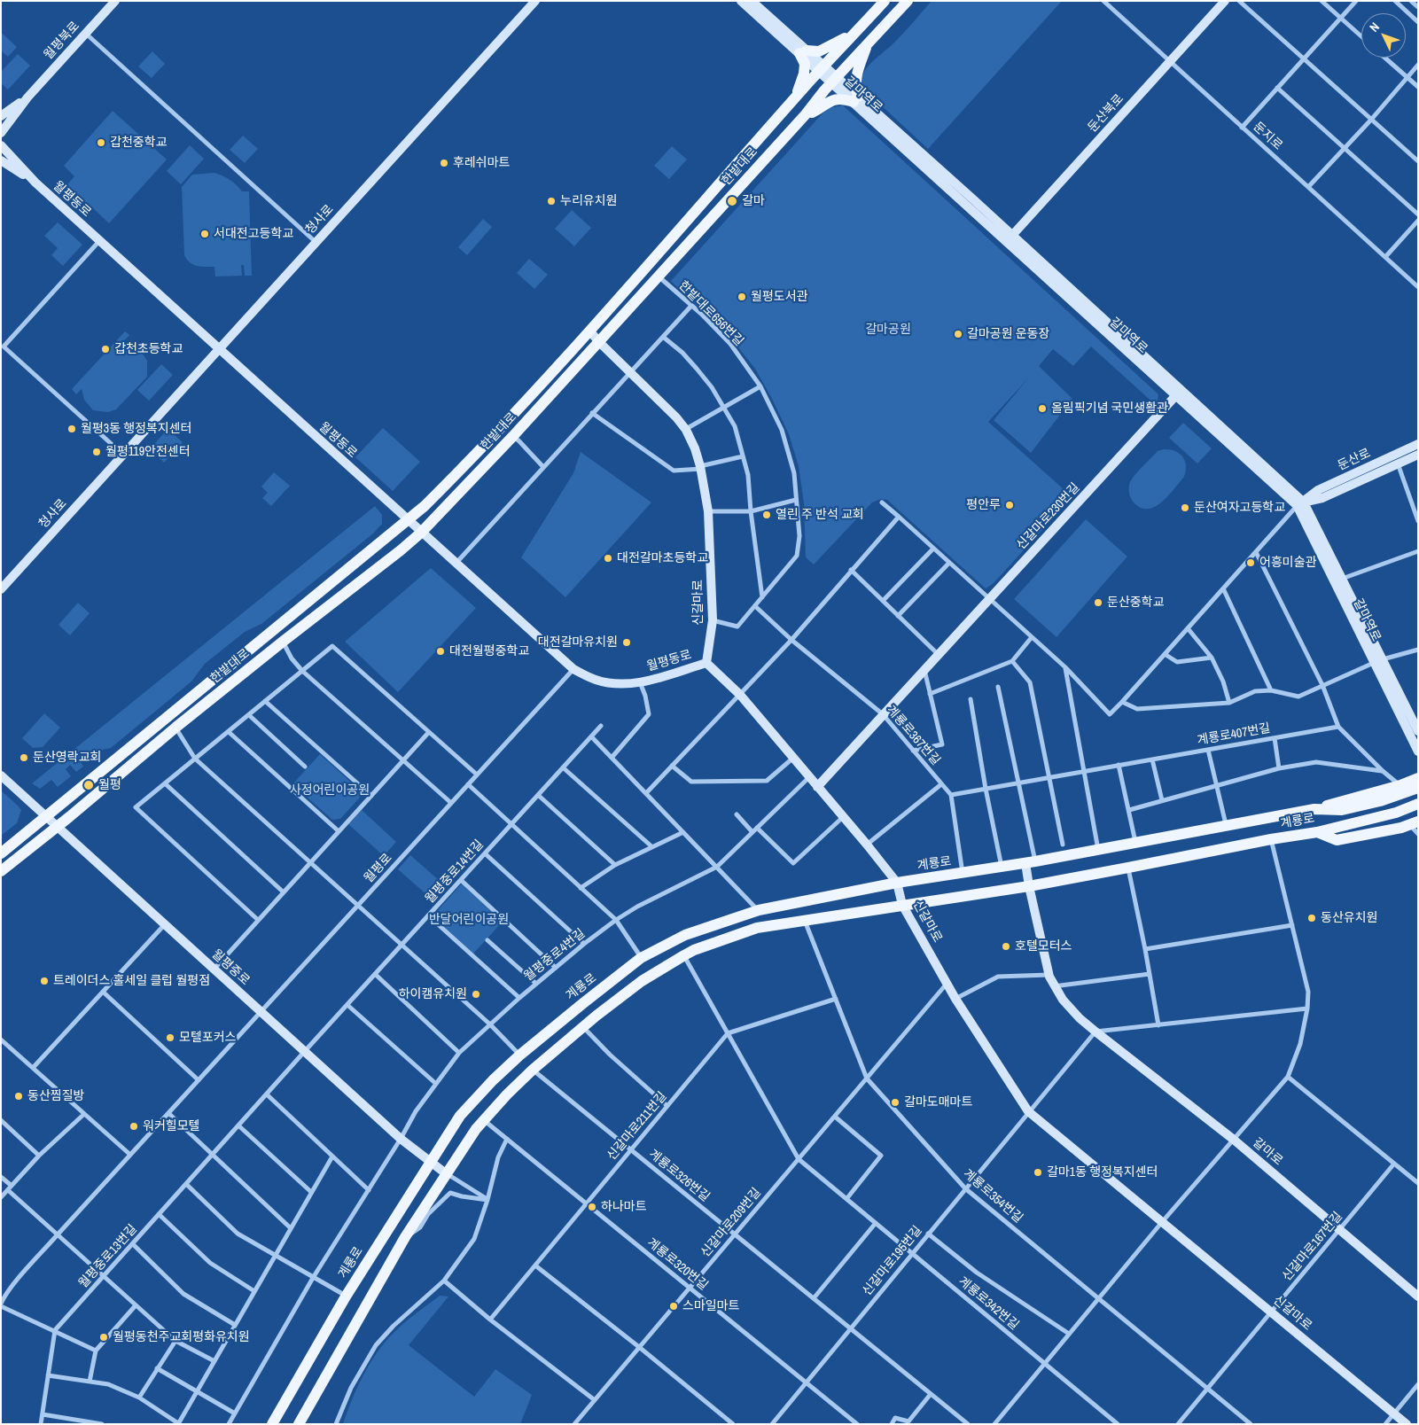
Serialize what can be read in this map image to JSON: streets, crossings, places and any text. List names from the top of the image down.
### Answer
{
  "streets": {
    "main road": ["한밭대로", "계룡로"],
    "street": [
      "월평북로",
      "갈마역로",
      "둔산북로",
      "둔지로",
      "월평동로",
      "청사로",
      "한밭대로656번길",
      "둔산로",
      "신갈마로230번길",
      "신갈마로",
      "계룡로407번길",
      "계룡로367번길",
      "월평로",
      "월평중로14번길",
      "월평중로4번길",
      "월평중로",
      "신갈마로211번길",
      "갈마로",
      "계룡로326번길",
      "계룡로354번길",
      "신갈마로209번길",
      "신갈마로167번길",
      "월평중로13번길",
      "신갈마로195번길",
      "계룡로320번길",
      "계룡로342번길"
    ]
  },
  "crossings": [
    ["갈마역로", "둔산북로"],
    ["갈마역로", "한밭대로"],
    ["갈마역로", "둔산로"],
    ["갈마역로", "신갈마로230번길"],
    ["둔산북로", "둔지로"],
    ["한밭대로", "월평동로"],
    ["한밭대로", "한밭대로656번길"],
    ["한밭대로", "신갈마로"],
    ["한밭대로", "월평중로"],
    ["월평동로", "청사로"],
    ["월평동로", "신갈마로"],
    ["월평동로", "월평로"],
    ["한밭대로656번길", "신갈마로"],
    ["한밭대로656번길", "계룡로367번길"],
    ["신갈마로230번길", "신갈마로"],
    ["신갈마로230번길", "계룡로367번길"],
    ["신갈마로", "계룡로"],
    ["신갈마로", "월평중로4번길"],
    ["신갈마로", "신갈마로209번길"],
    ["신갈마로", "신갈마로167번길"],
    ["신갈마로", "신갈마로195번길"],
    ["계룡로407번길", "계룡로367번길"],
    ["계룡로", "월평중로"],
    ["계룡로", "갈마로"],
    ["계룡로", "계룡로326번길"],
    ["계룡로", "계룡로354번길"],
    ["계룡로", "계룡로320번길"],
    ["계룡로", "계룡로342번길"],
    ["월평로", "월평중로"],
    ["월평중로14번길", "월평중로"],
    ["월평중로14번길", "월평중로13번길"],
    ["월평중로4번길", "월평중로"],
    ["월평중로", "월평중로13번길"],
    ["신갈마로211번길", "계룡로326번길"],
    ["신갈마로211번길", "계룡로320번길"],
    ["신갈마로211번길", "계룡로342번길"],
    ["갈마로", "신갈마로167번길"],
    ["계룡로326번길", "신갈마로209번길"],
    ["계룡로326번길", "신갈마로195번길"],
    ["계룡로354번길", "신갈마로209번길"],
    ["계룡로354번길", "신갈마로167번길"],
    ["계룡로354번길", "신갈마로195번길"],
    ["신갈마로209번길", "계룡로320번길"],
    ["신갈마로209번길", "계룡로342번길"],
    ["신갈마로195번길", "계룡로320번길"],
    ["신갈마로195번길", "계룡로342번길"]
  ],
  "parks": ["갈마공원", "사정어린이공원", "반달어린이공원"],
  "places": [
    "갑천중학교",
    "후레쉬마트",
    "누리유치원",
    "갈마",
    "서대전고등학교",
    "월평도서관",
    "갈마공원 운동장",
    "갑천초등학교",
    "올림픽기념 국민생활관",
    "월평3동 행정복지센터",
    "월평119안전센터",
    "평안루",
    "둔산여자고등학교",
    "열린 주 반석 교회",
    "대전갈마초등학교",
    "어흥미술관",
    "둔산중학교",
    "대전갈마유치원",
    "대전월평중학교",
    "둔산영락교회",
    "월평",
    "동산유치원",
    "호텔모터스",
    "트레이더스 홀세일 클럽 월평점",
    "하이캠유치원",
    "모텔포커스",
    "동산찜질방",
    "갈마도매마트",
    "워커힐모텔",
    "갈마1동 행정복지센터",
    "하나마트",
    "스마일마트",
    "월평동천주교회평화유치원"
  ],
  "north": "top left"
}
